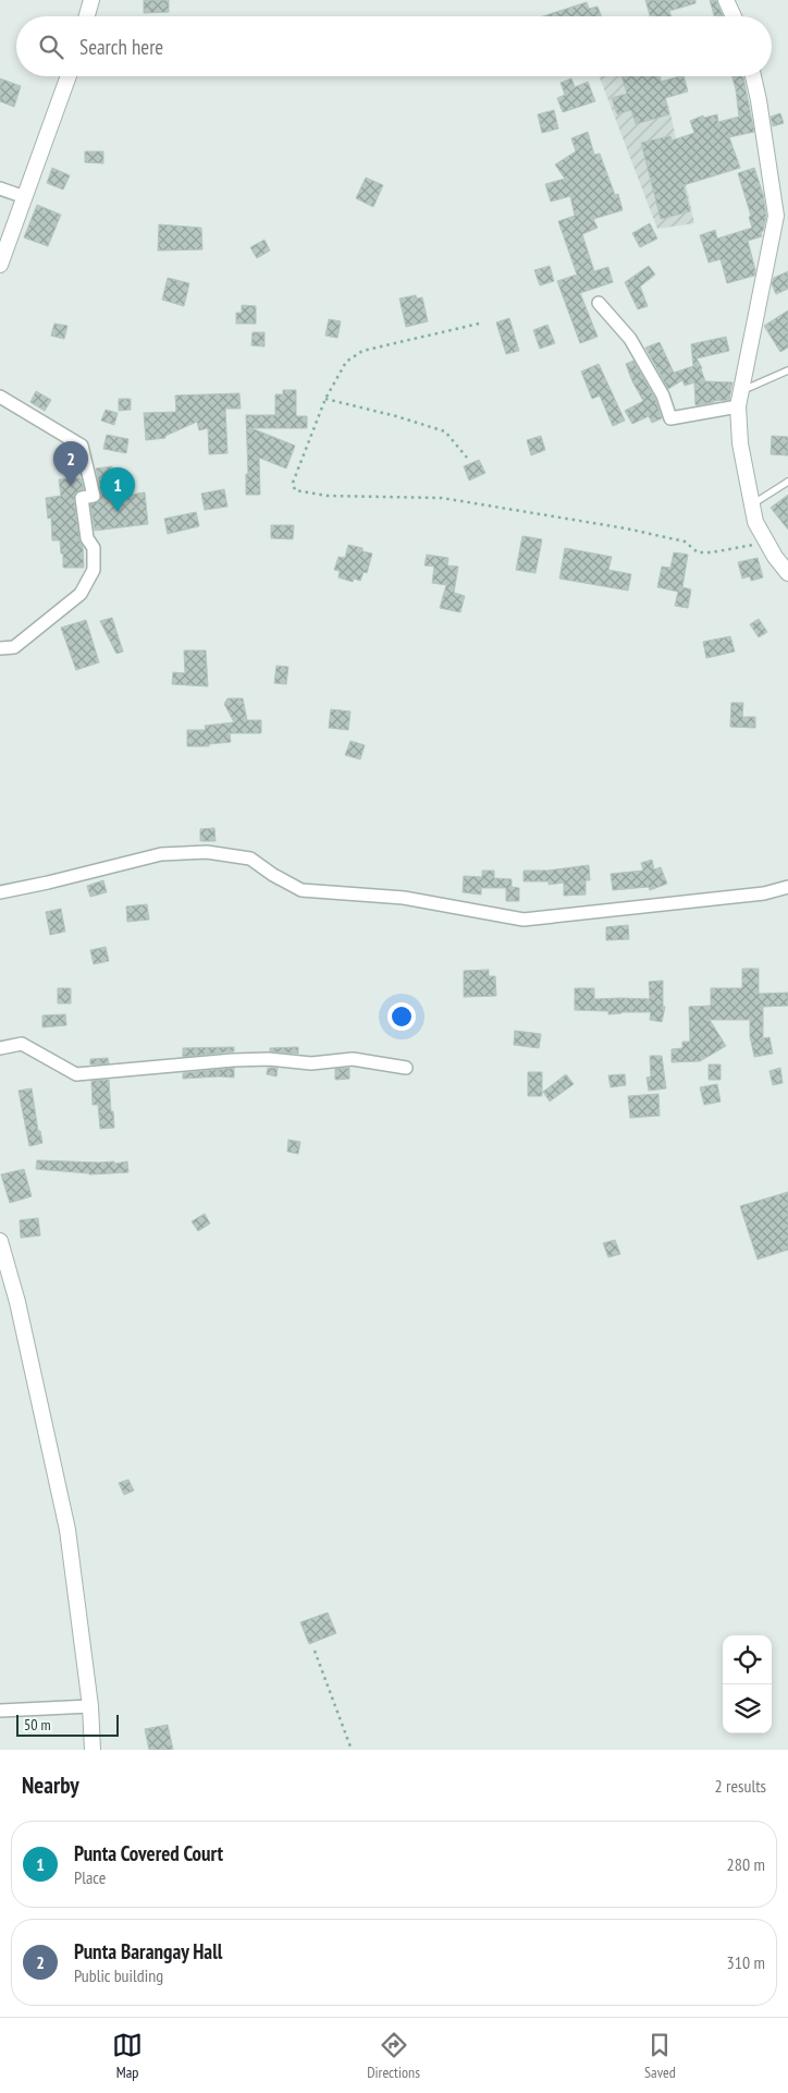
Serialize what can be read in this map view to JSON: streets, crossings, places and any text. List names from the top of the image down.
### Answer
{
  "scale_bar": "50 m",
  "page": {
    "search": "Search here",
    "pins": ["2", "1"],
    "scale": "50 m",
    "heading": ["Nearby", "2 results"],
    "list": [
      {
        "mark": "1",
        "name": "Punta Covered Court",
        "note": "Place",
        "value": "280 m"
      },
      {
        "mark": "2",
        "name": "Punta Barangay Hall",
        "note": "Public building",
        "value": "310 m"
      }
    ],
    "nav": ["Map", "Directions", "Saved"]
  }
}
